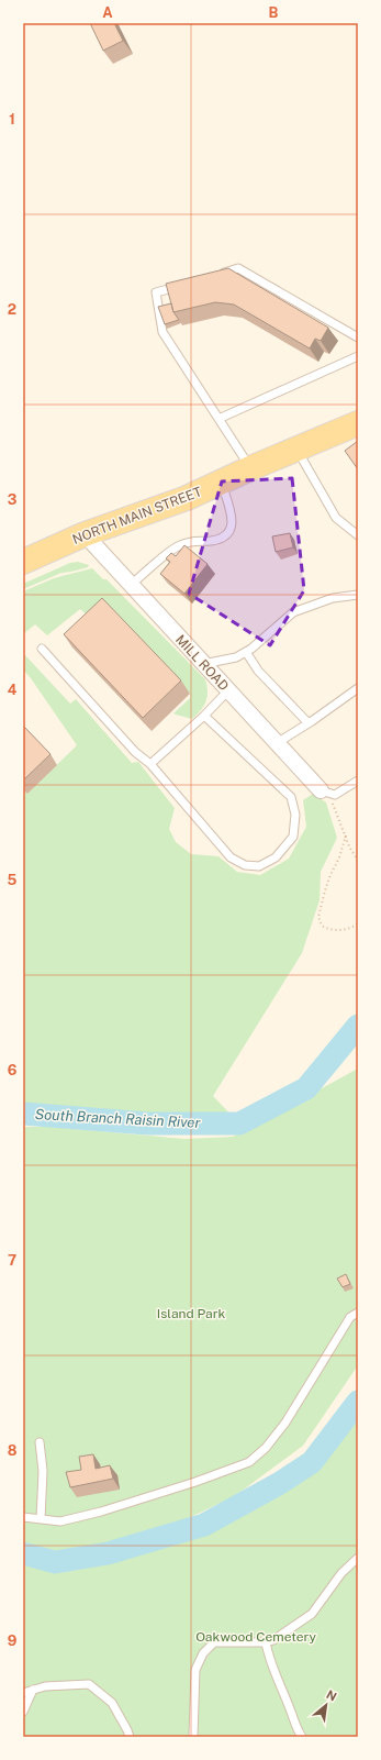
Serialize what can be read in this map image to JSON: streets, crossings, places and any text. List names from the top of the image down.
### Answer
{
  "streets": {
    "main road": ["NORTH MAIN STREET"],
    "street": ["MILL ROAD"]
  },
  "crossings": [
    ["NORTH MAIN STREET", "MILL ROAD"]
  ],
  "water": ["South Branch Raisin River"],
  "parks": ["Island Park", "Oakwood Cemetery"],
  "north": "top right",
  "grid": {
    "columns": ["A", "B"],
    "rows": [
      "1",
      "2",
      "3",
      "4",
      "5",
      "6",
      "7",
      "8",
      "9"
    ]
  }
}
